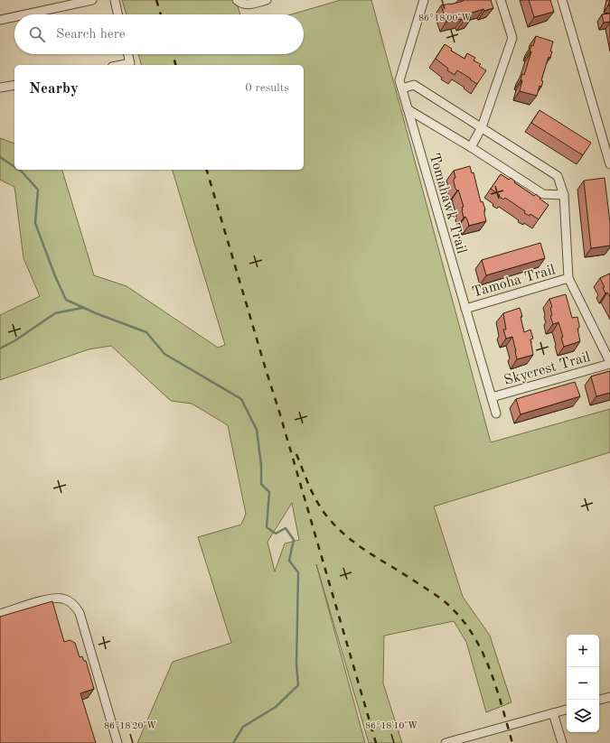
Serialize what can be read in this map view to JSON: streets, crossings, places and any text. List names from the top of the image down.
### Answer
{
  "streets": {
    "street": ["Tomahawk Trail", "Tamoha Trail", "Skycrest Trail"]
  },
  "crossings": [
    ["Tomahawk Trail", "Tamoha Trail"],
    ["Tomahawk Trail", "Skycrest Trail"]
  ],
  "page": {
    "search": "Search here",
    "heading": ["Nearby", "0 results"],
    "map_buttons": ["+", "−"]
  },
  "coordinates": ["86°18'00\"W", "86°18'20\"W", "86°18'10\"W"]
}
